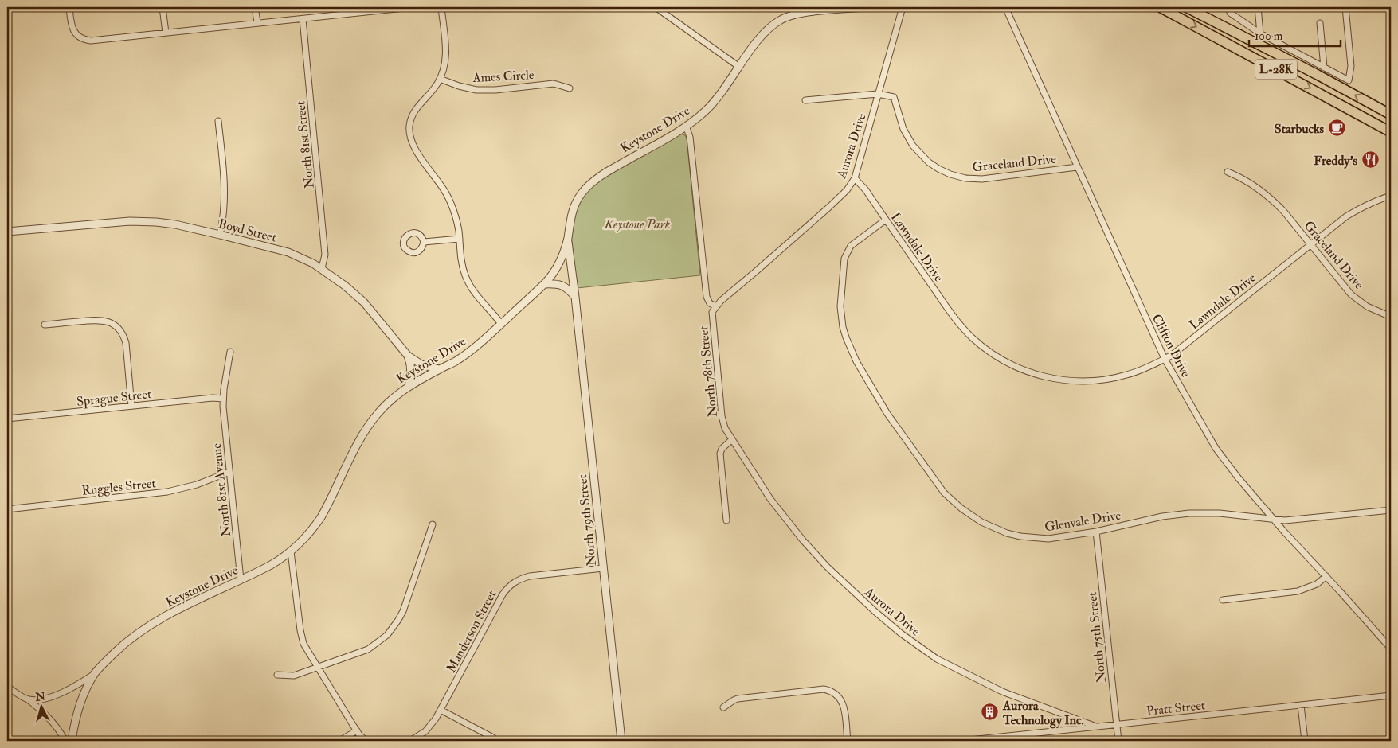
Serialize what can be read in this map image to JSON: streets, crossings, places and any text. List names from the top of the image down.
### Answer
{
  "streets": {
    "main road": ["L-28K"],
    "street": [
      "Ames Circle",
      "Keystone Drive",
      "North 81st Street",
      "Aurora Drive",
      "Graceland Drive",
      "Boyd Street",
      "Lawndale Drive",
      "Clifton Drive",
      "North 78th Street",
      "Sprague Street",
      "Ruggles Street",
      "North 81st Avenue",
      "North 79th Street",
      "Glenvale Drive",
      "Manderson Street",
      "North 75th Street",
      "Pratt Street"
    ]
  },
  "crossings": [
    ["Keystone Drive", "Boyd Street"],
    ["Keystone Drive", "North 81st Avenue"],
    ["Keystone Drive", "North 79th Street"],
    ["North 81st Street", "Boyd Street"],
    ["Aurora Drive", "Graceland Drive"],
    ["Aurora Drive", "Lawndale Drive"],
    ["Aurora Drive", "North 78th Street"],
    ["Aurora Drive", "Pratt Street"],
    ["Graceland Drive", "Lawndale Drive"],
    ["Graceland Drive", "Clifton Drive"],
    ["Lawndale Drive", "Clifton Drive"],
    ["Lawndale Drive", "Glenvale Drive"],
    ["Clifton Drive", "Glenvale Drive"],
    ["Sprague Street", "North 81st Avenue"],
    ["Ruggles Street", "North 81st Avenue"],
    ["North 79th Street", "Manderson Street"],
    ["Glenvale Drive", "North 75th Street"],
    ["North 75th Street", "Pratt Street"]
  ],
  "parks": ["Keystone Park"],
  "places": {
    "cafe": ["Starbucks"],
    "restaurant": ["Freddy's"],
    "building": ["Aurora Technology Inc."]
  },
  "scale_bar": "100 m",
  "north": "top"
}
